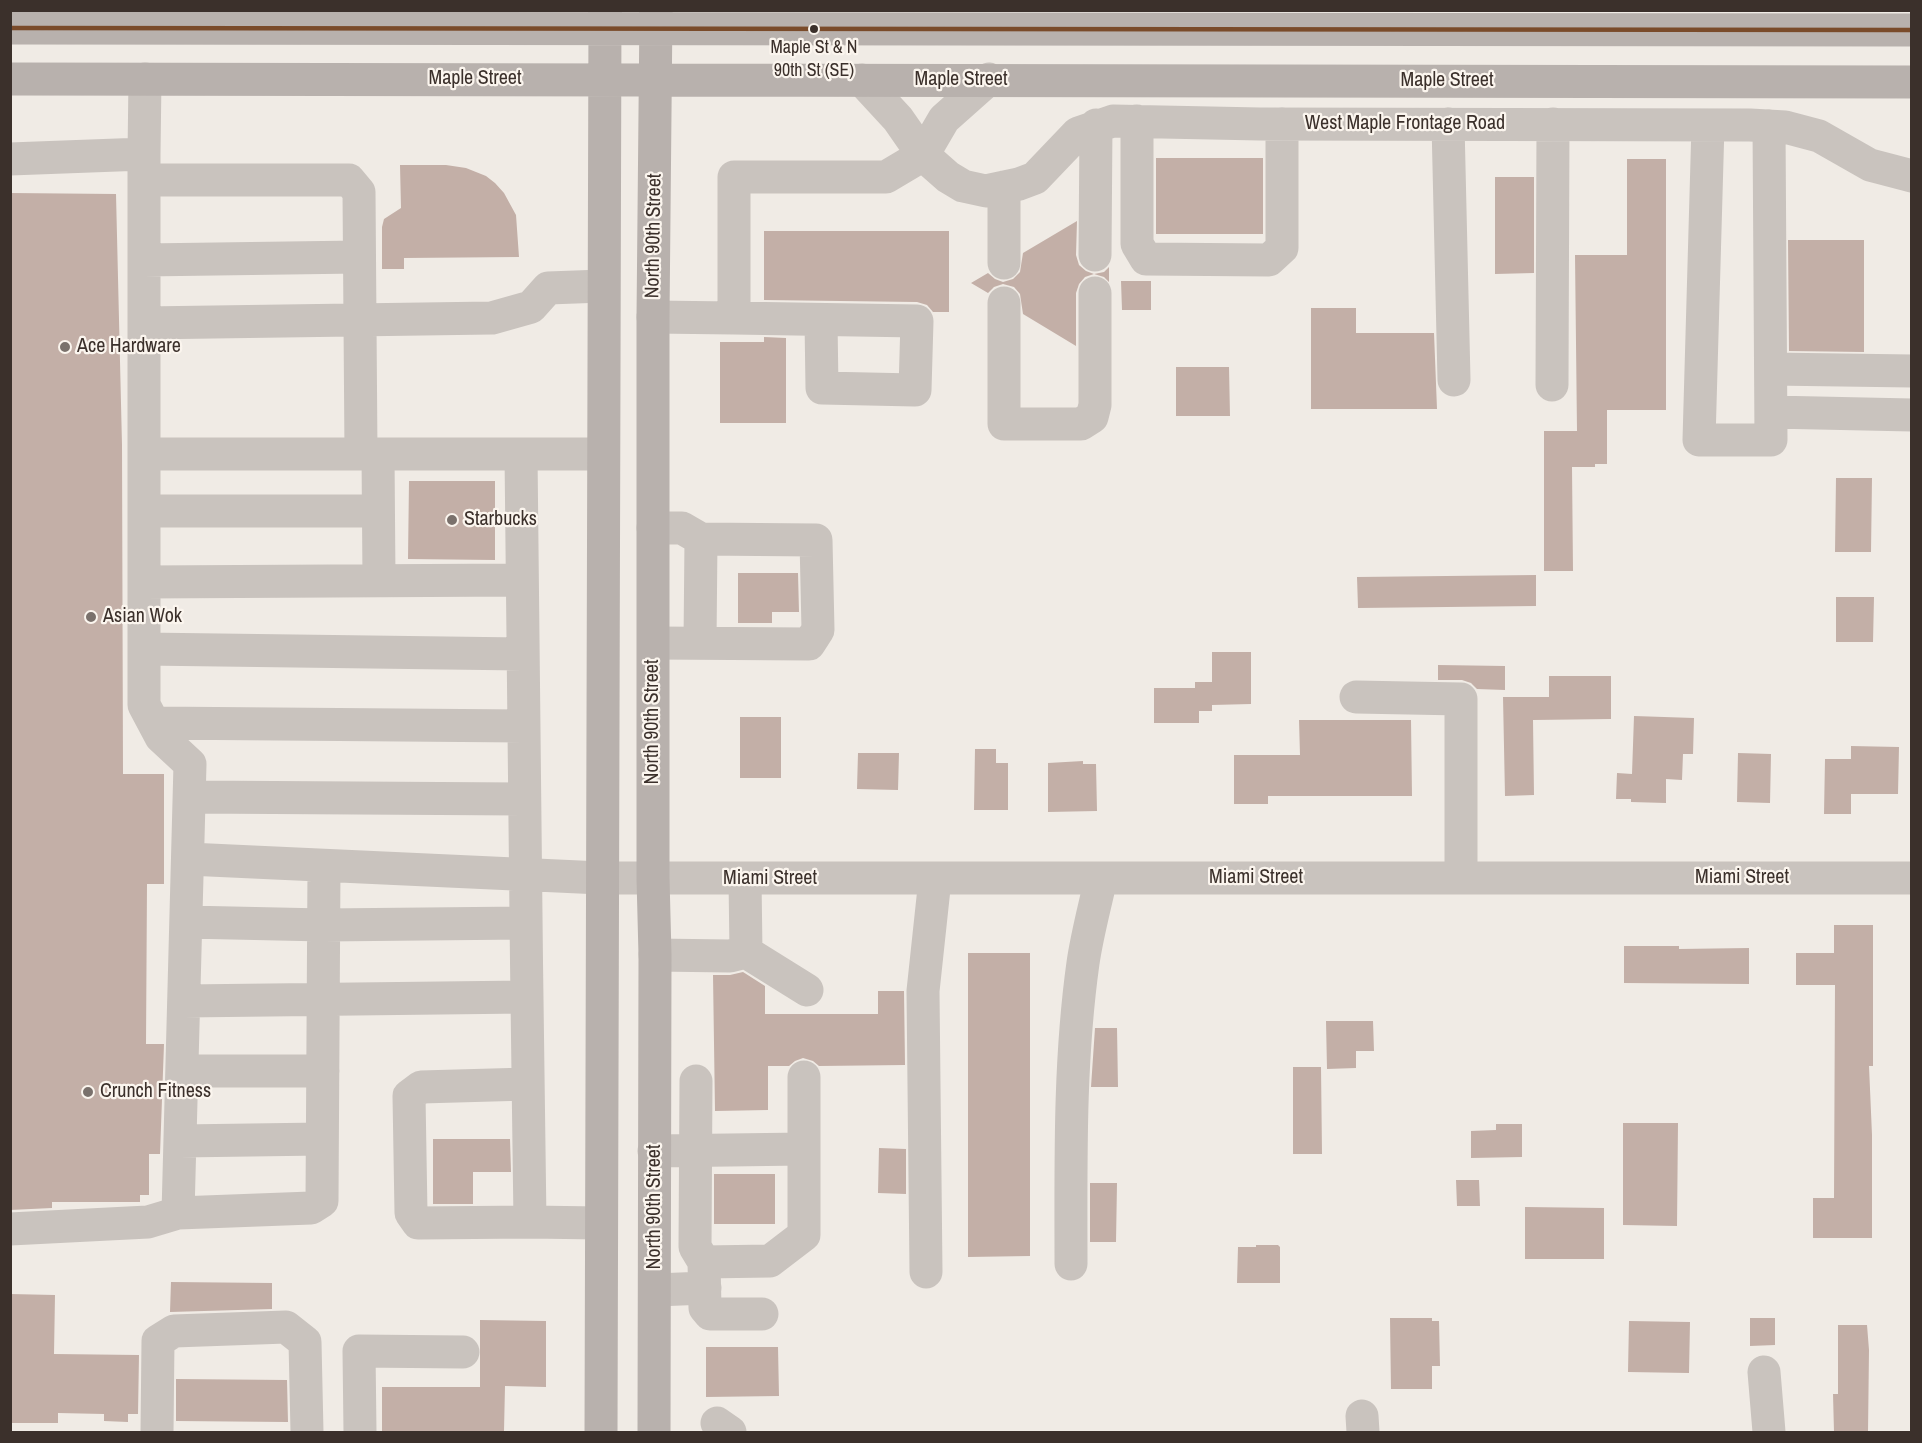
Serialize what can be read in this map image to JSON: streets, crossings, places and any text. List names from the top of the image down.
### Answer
{
  "streets": {
    "main road": ["Maple Street", "North 90th Street"],
    "street": ["West Maple Frontage Road", "Miami Street"]
  },
  "crossings": [
    ["Maple Street", "West Maple Frontage Road"],
    ["Maple Street", "North 90th Street"],
    ["North 90th Street", "Miami Street"]
  ],
  "places": [
    "Maple St & N 90th St (SE)",
    "Ace Hardware",
    "Starbucks",
    "Asian Wok",
    "Crunch Fitness"
  ]
}
